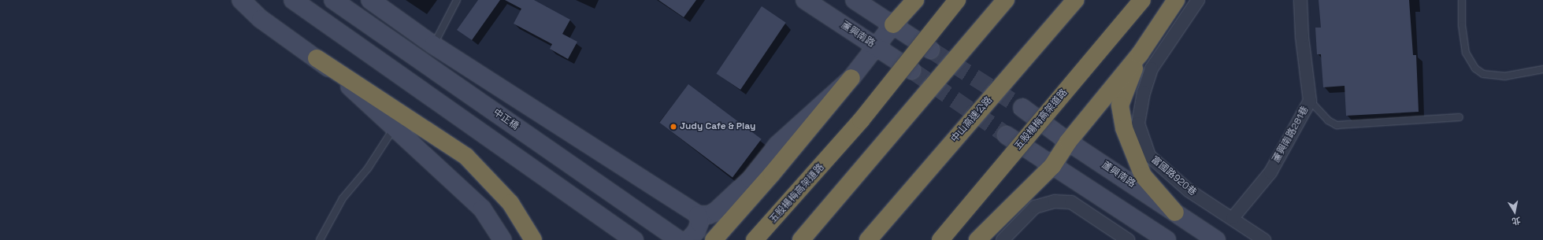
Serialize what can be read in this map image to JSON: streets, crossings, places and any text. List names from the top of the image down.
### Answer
{
  "streets": {
    "highway": ["中山高速公路", "五股楊梅高架道路"],
    "street": [
      "蘆興南路",
      "中正橋",
      "蘆興南路281巷",
      "富國路920巷"
    ]
  },
  "crossings": [
    ["蘆興南路281巷", "富國路920巷"]
  ],
  "places": ["Judy Cafe & Play"],
  "north": "bottom"
}
